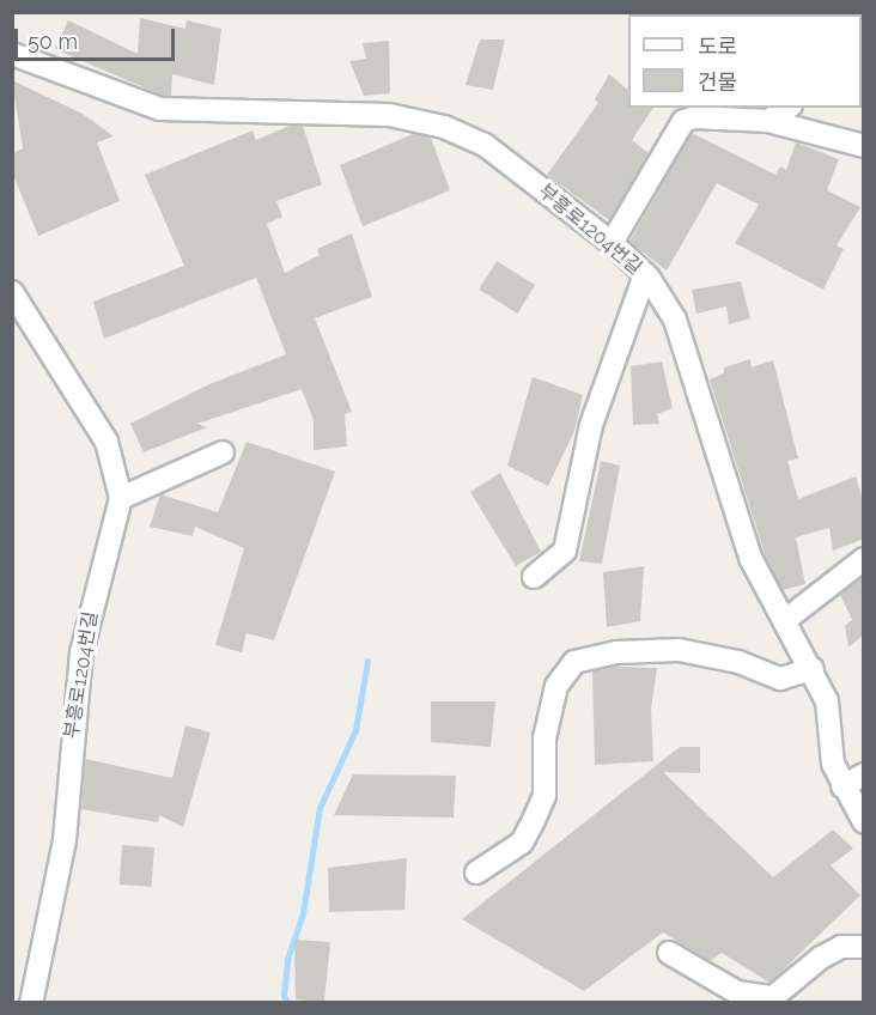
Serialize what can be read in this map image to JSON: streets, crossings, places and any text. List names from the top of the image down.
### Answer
{
  "streets": {
    "street": ["부흥로1204번길"]
  },
  "legend": ["도로", "건물"],
  "scale_bar": "50 m"
}
